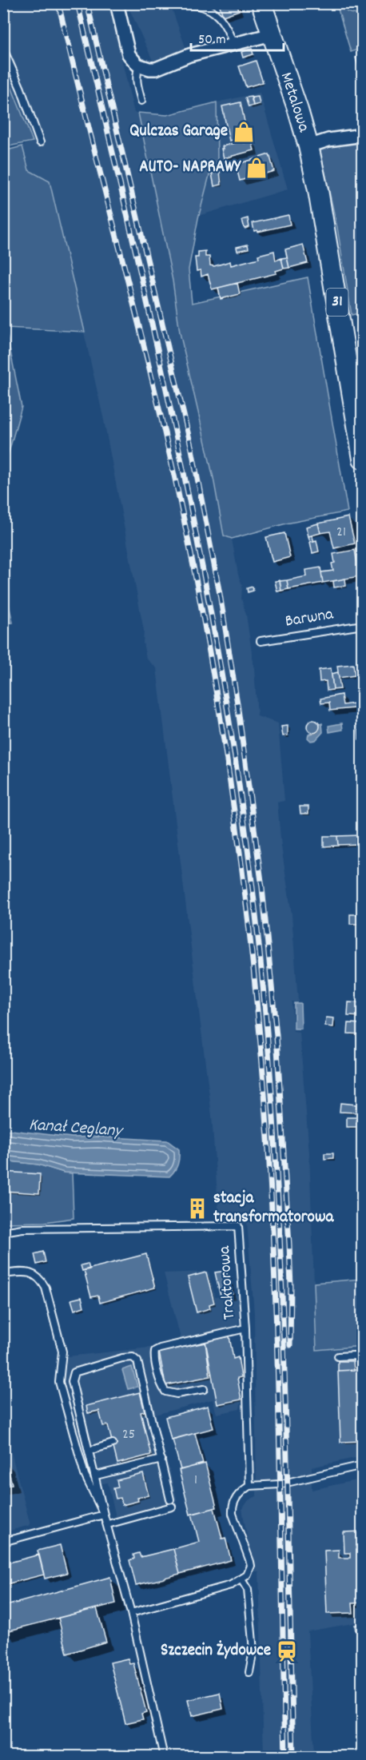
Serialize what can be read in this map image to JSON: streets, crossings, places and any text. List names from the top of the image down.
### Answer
{
  "streets": {
    "main road": ["Metalowa", "31"],
    "lane": ["Barwna", "Traktorowa"]
  },
  "crossings": [
    ["Metalowa", "31"]
  ],
  "water": ["Kanał Ceglany"],
  "places": {
    "shop": ["Qulczas Garage", "AUTO- NAPRAWY"],
    "building": ["stacja transformatorowa"],
    "station": ["Szczecin Żydowce"]
  },
  "house_numbers": ["21", "25", "1"],
  "scale_bar": "50 m"
}
